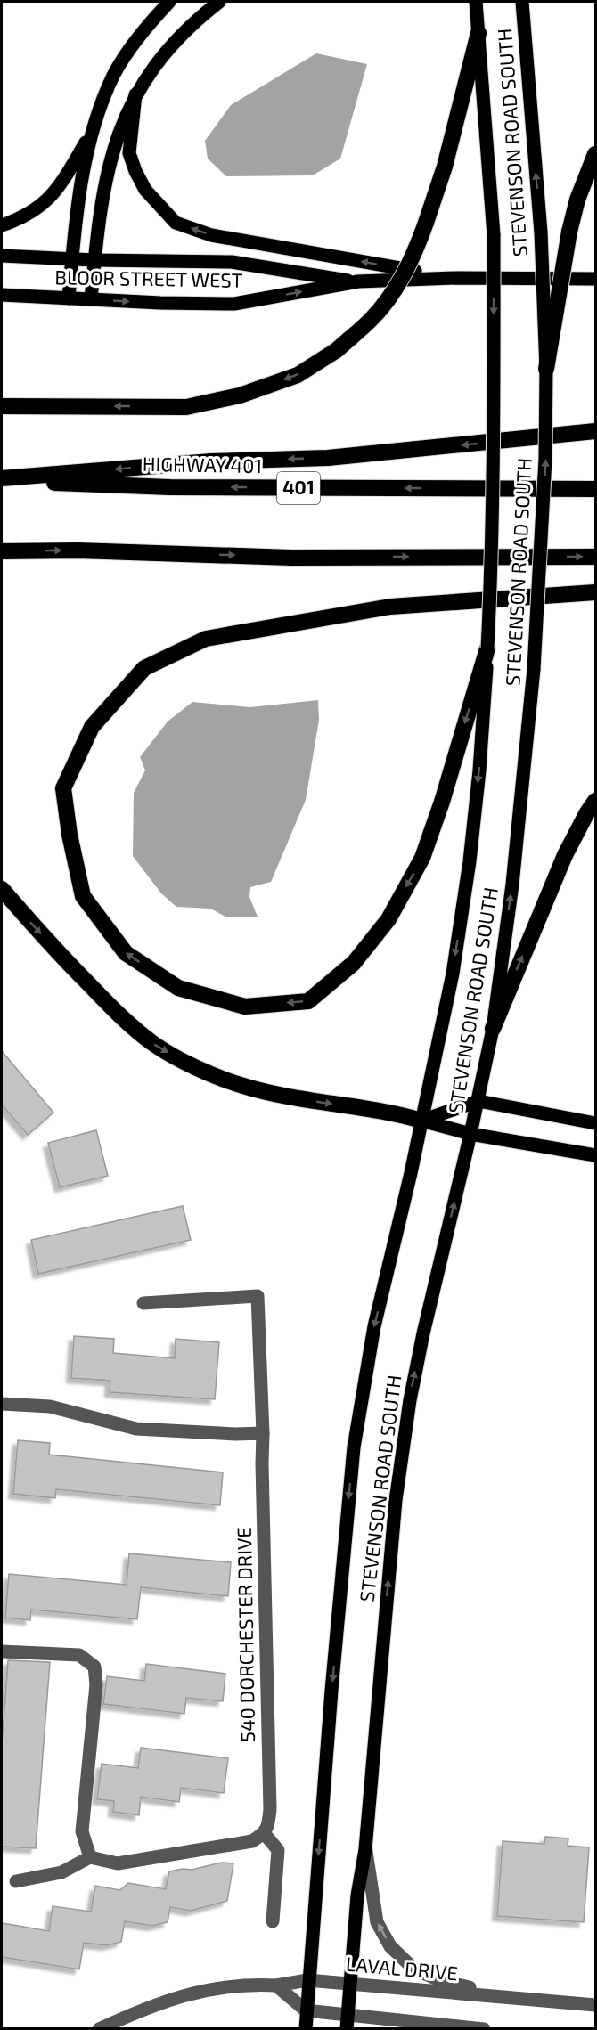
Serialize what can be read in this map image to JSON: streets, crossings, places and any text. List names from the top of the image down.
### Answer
{
  "streets": {
    "highway": ["HIGHWAY 401", "401"],
    "main road": ["STEVENSON ROAD SOUTH", "BLOOR STREET WEST"],
    "street": ["540 DORCHESTER DRIVE", "LAVAL DRIVE"]
  },
  "crossings": [
    ["STEVENSON ROAD SOUTH", "LAVAL DRIVE"]
  ]
}
